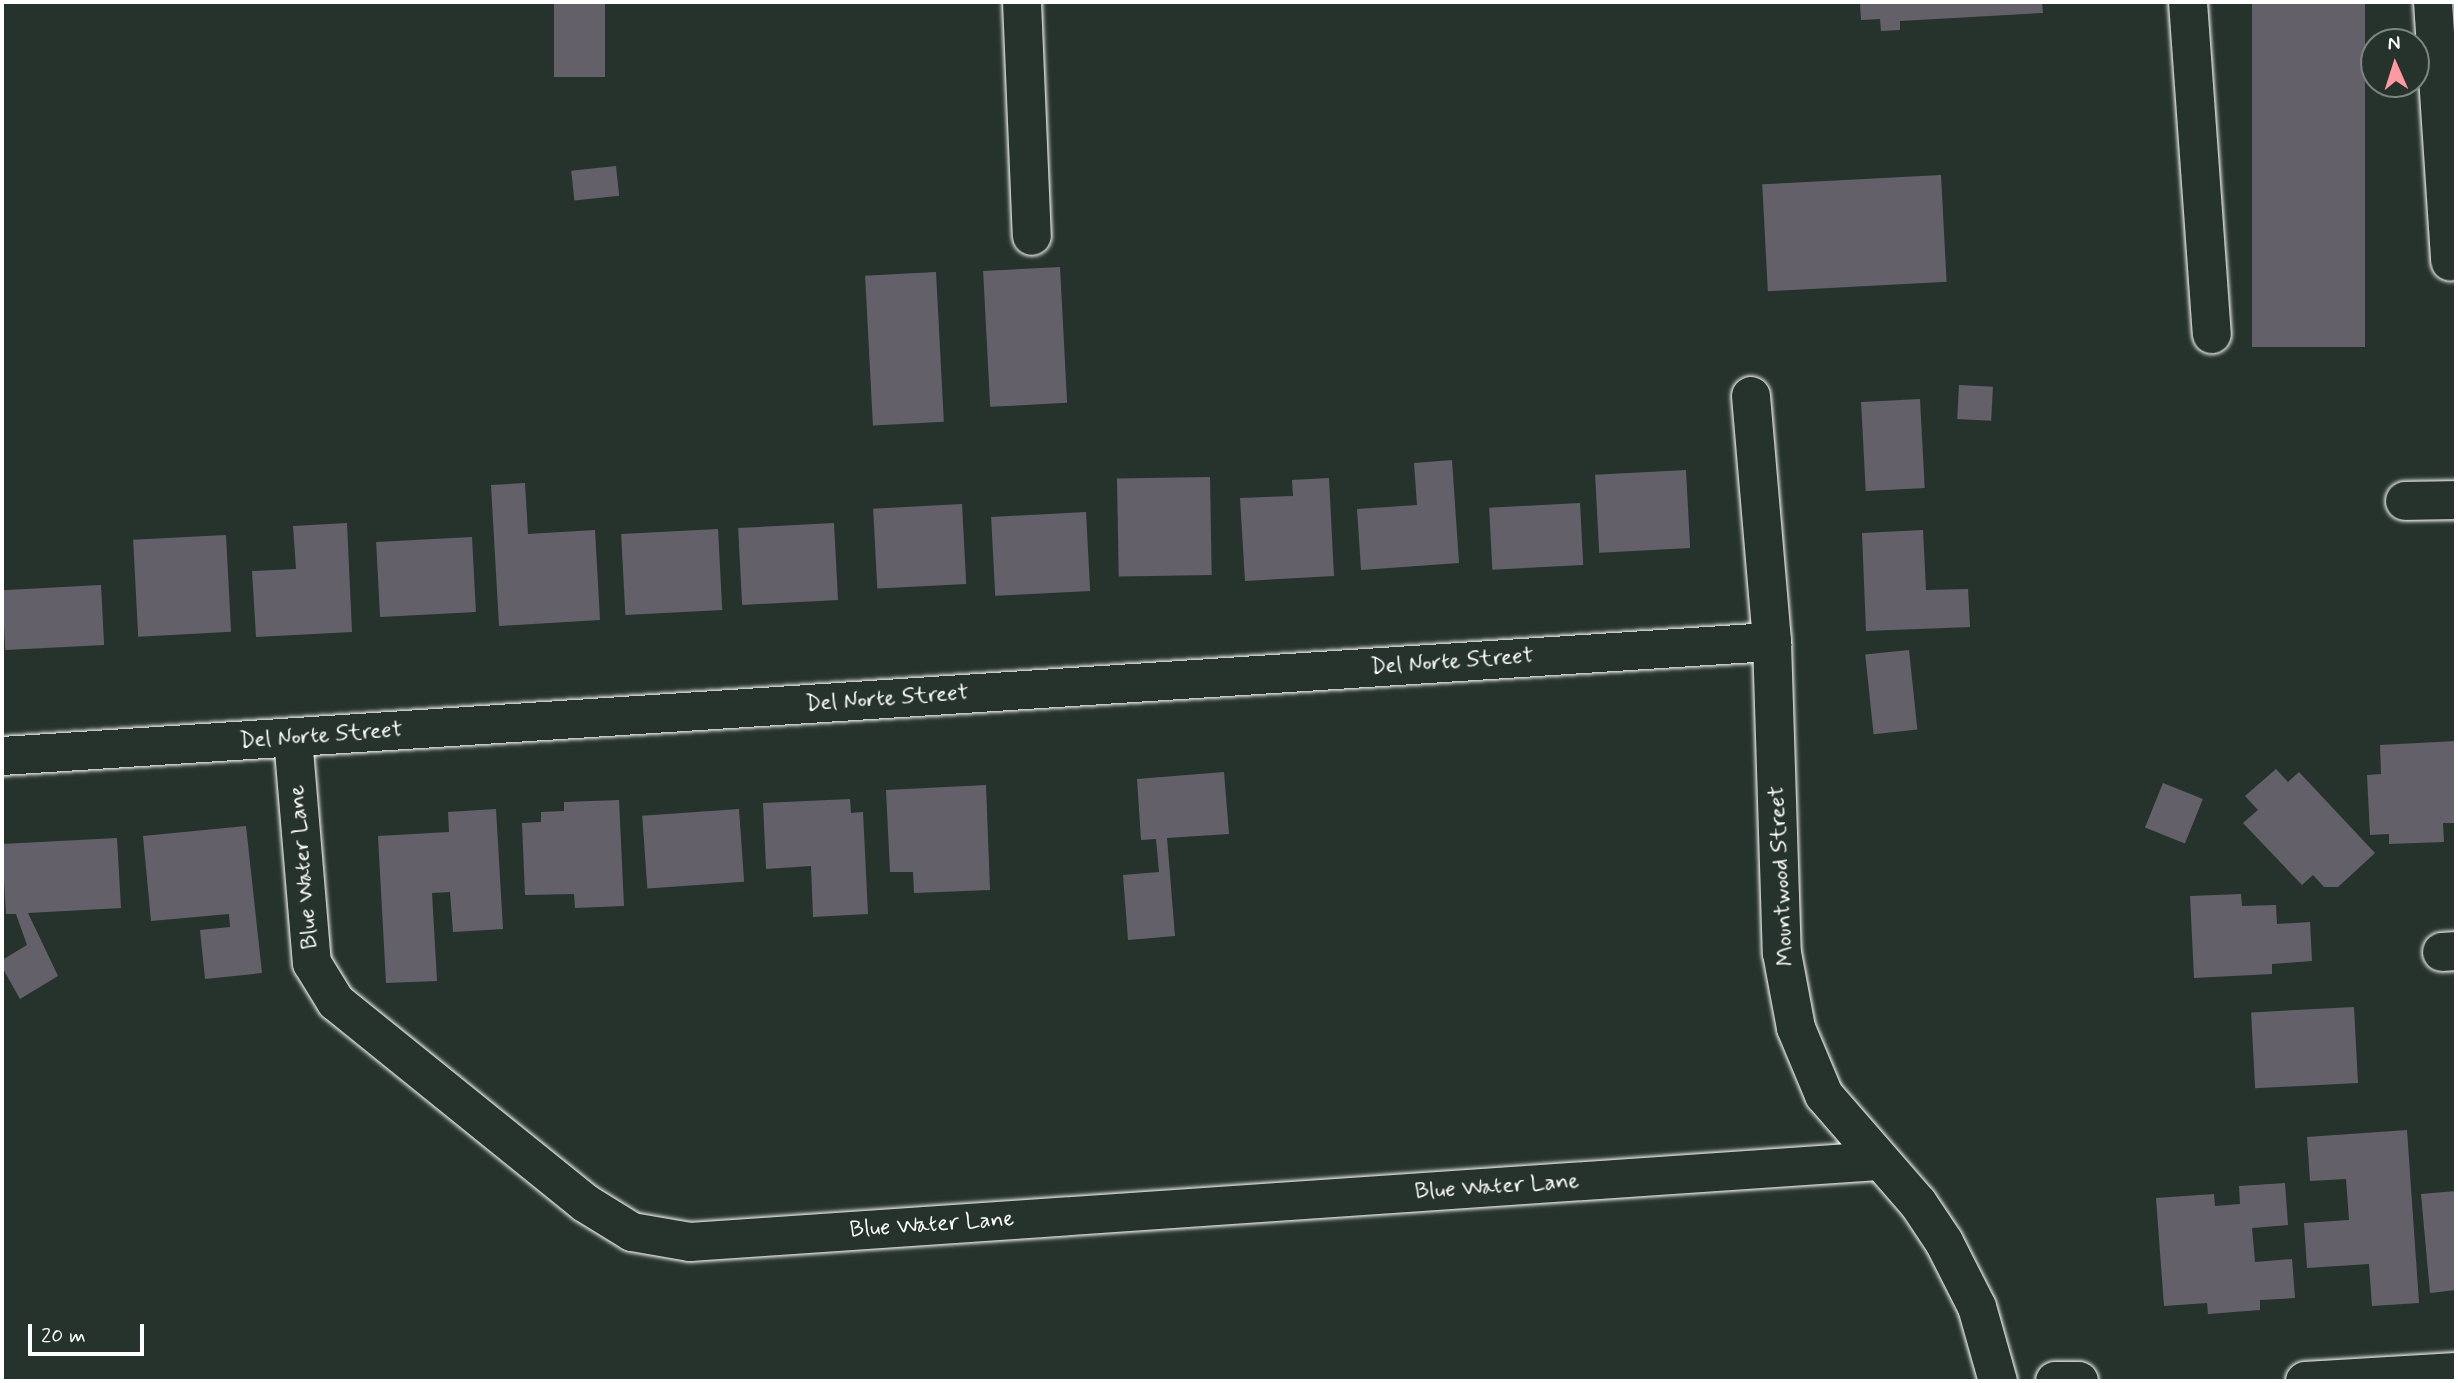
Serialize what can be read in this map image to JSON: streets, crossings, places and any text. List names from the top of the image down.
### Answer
{
  "streets": {
    "street": ["Del Norte Street", "Blue Water Lane", "Mountwood Street"]
  },
  "crossings": [
    ["Del Norte Street", "Blue Water Lane"],
    ["Del Norte Street", "Mountwood Street"],
    ["Blue Water Lane", "Mountwood Street"]
  ],
  "scale_bar": "20 m",
  "north": "top"
}
